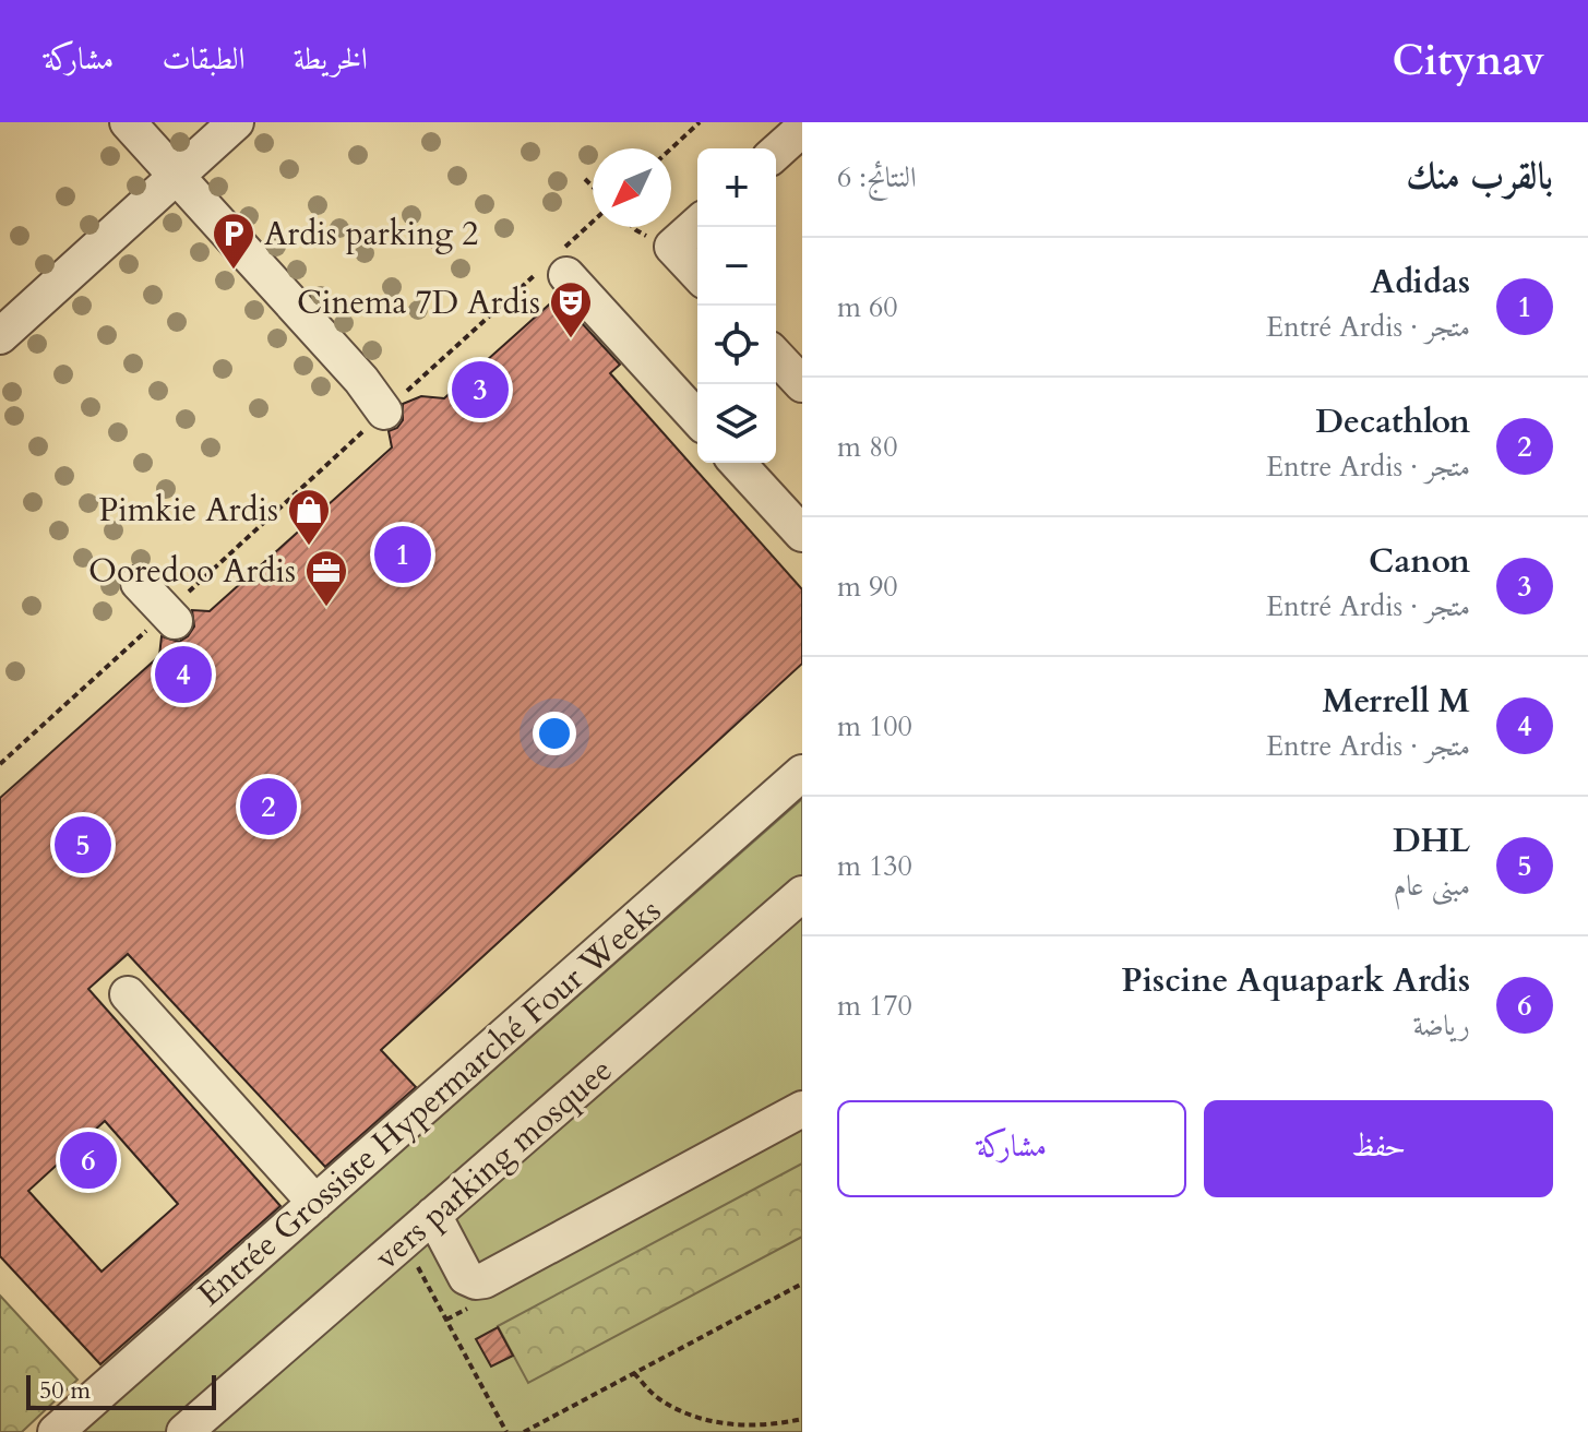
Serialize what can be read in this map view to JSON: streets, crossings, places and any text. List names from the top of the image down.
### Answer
{
  "streets": {
    "street": ["Entrée Grossiste Hypermarché Four Weeks", "vers parking mosquee"]
  },
  "places": {
    "parking": ["Ardis parking 2"],
    "theatre": ["Cinema 7D Ardis"],
    "shop": ["Pimkie Ardis"],
    "office": ["Ooredoo Ardis"]
  },
  "scale_bar": "50 m",
  "north": "bottom left",
  "page": {
    "header": "Citynav",
    "nav": ["الخريطة", "الطبقات", "مشاركة"],
    "heading": ["بالقرب منك", "النتائج: 6"],
    "map_buttons": ["+", "−"],
    "list": [
      {
        "mark": "1",
        "name": "Adidas",
        "note": "متجر · Entré Ardis",
        "value": "60 m"
      },
      {
        "mark": "2",
        "name": "Decathlon",
        "note": "متجر · Entre Ardis",
        "value": "80 m"
      },
      {
        "mark": "3",
        "name": "Canon",
        "note": "متجر · Entré Ardis",
        "value": "90 m"
      },
      {
        "mark": "4",
        "name": "Merrell M",
        "note": "متجر · Entre Ardis",
        "value": "100 m"
      },
      {
        "mark": "5",
        "name": "DHL",
        "note": "مبنى عام",
        "value": "130 m"
      },
      {
        "mark": "6",
        "name": "Piscine Aquapark Ardis",
        "note": "رياضة",
        "value": "170 m"
      }
    ],
    "pins": [
      "3",
      "1",
      "4",
      "2",
      "5",
      "6"
    ],
    "buttons": ["حفظ", "مشاركة"],
    "scale": "50 m"
  }
}
